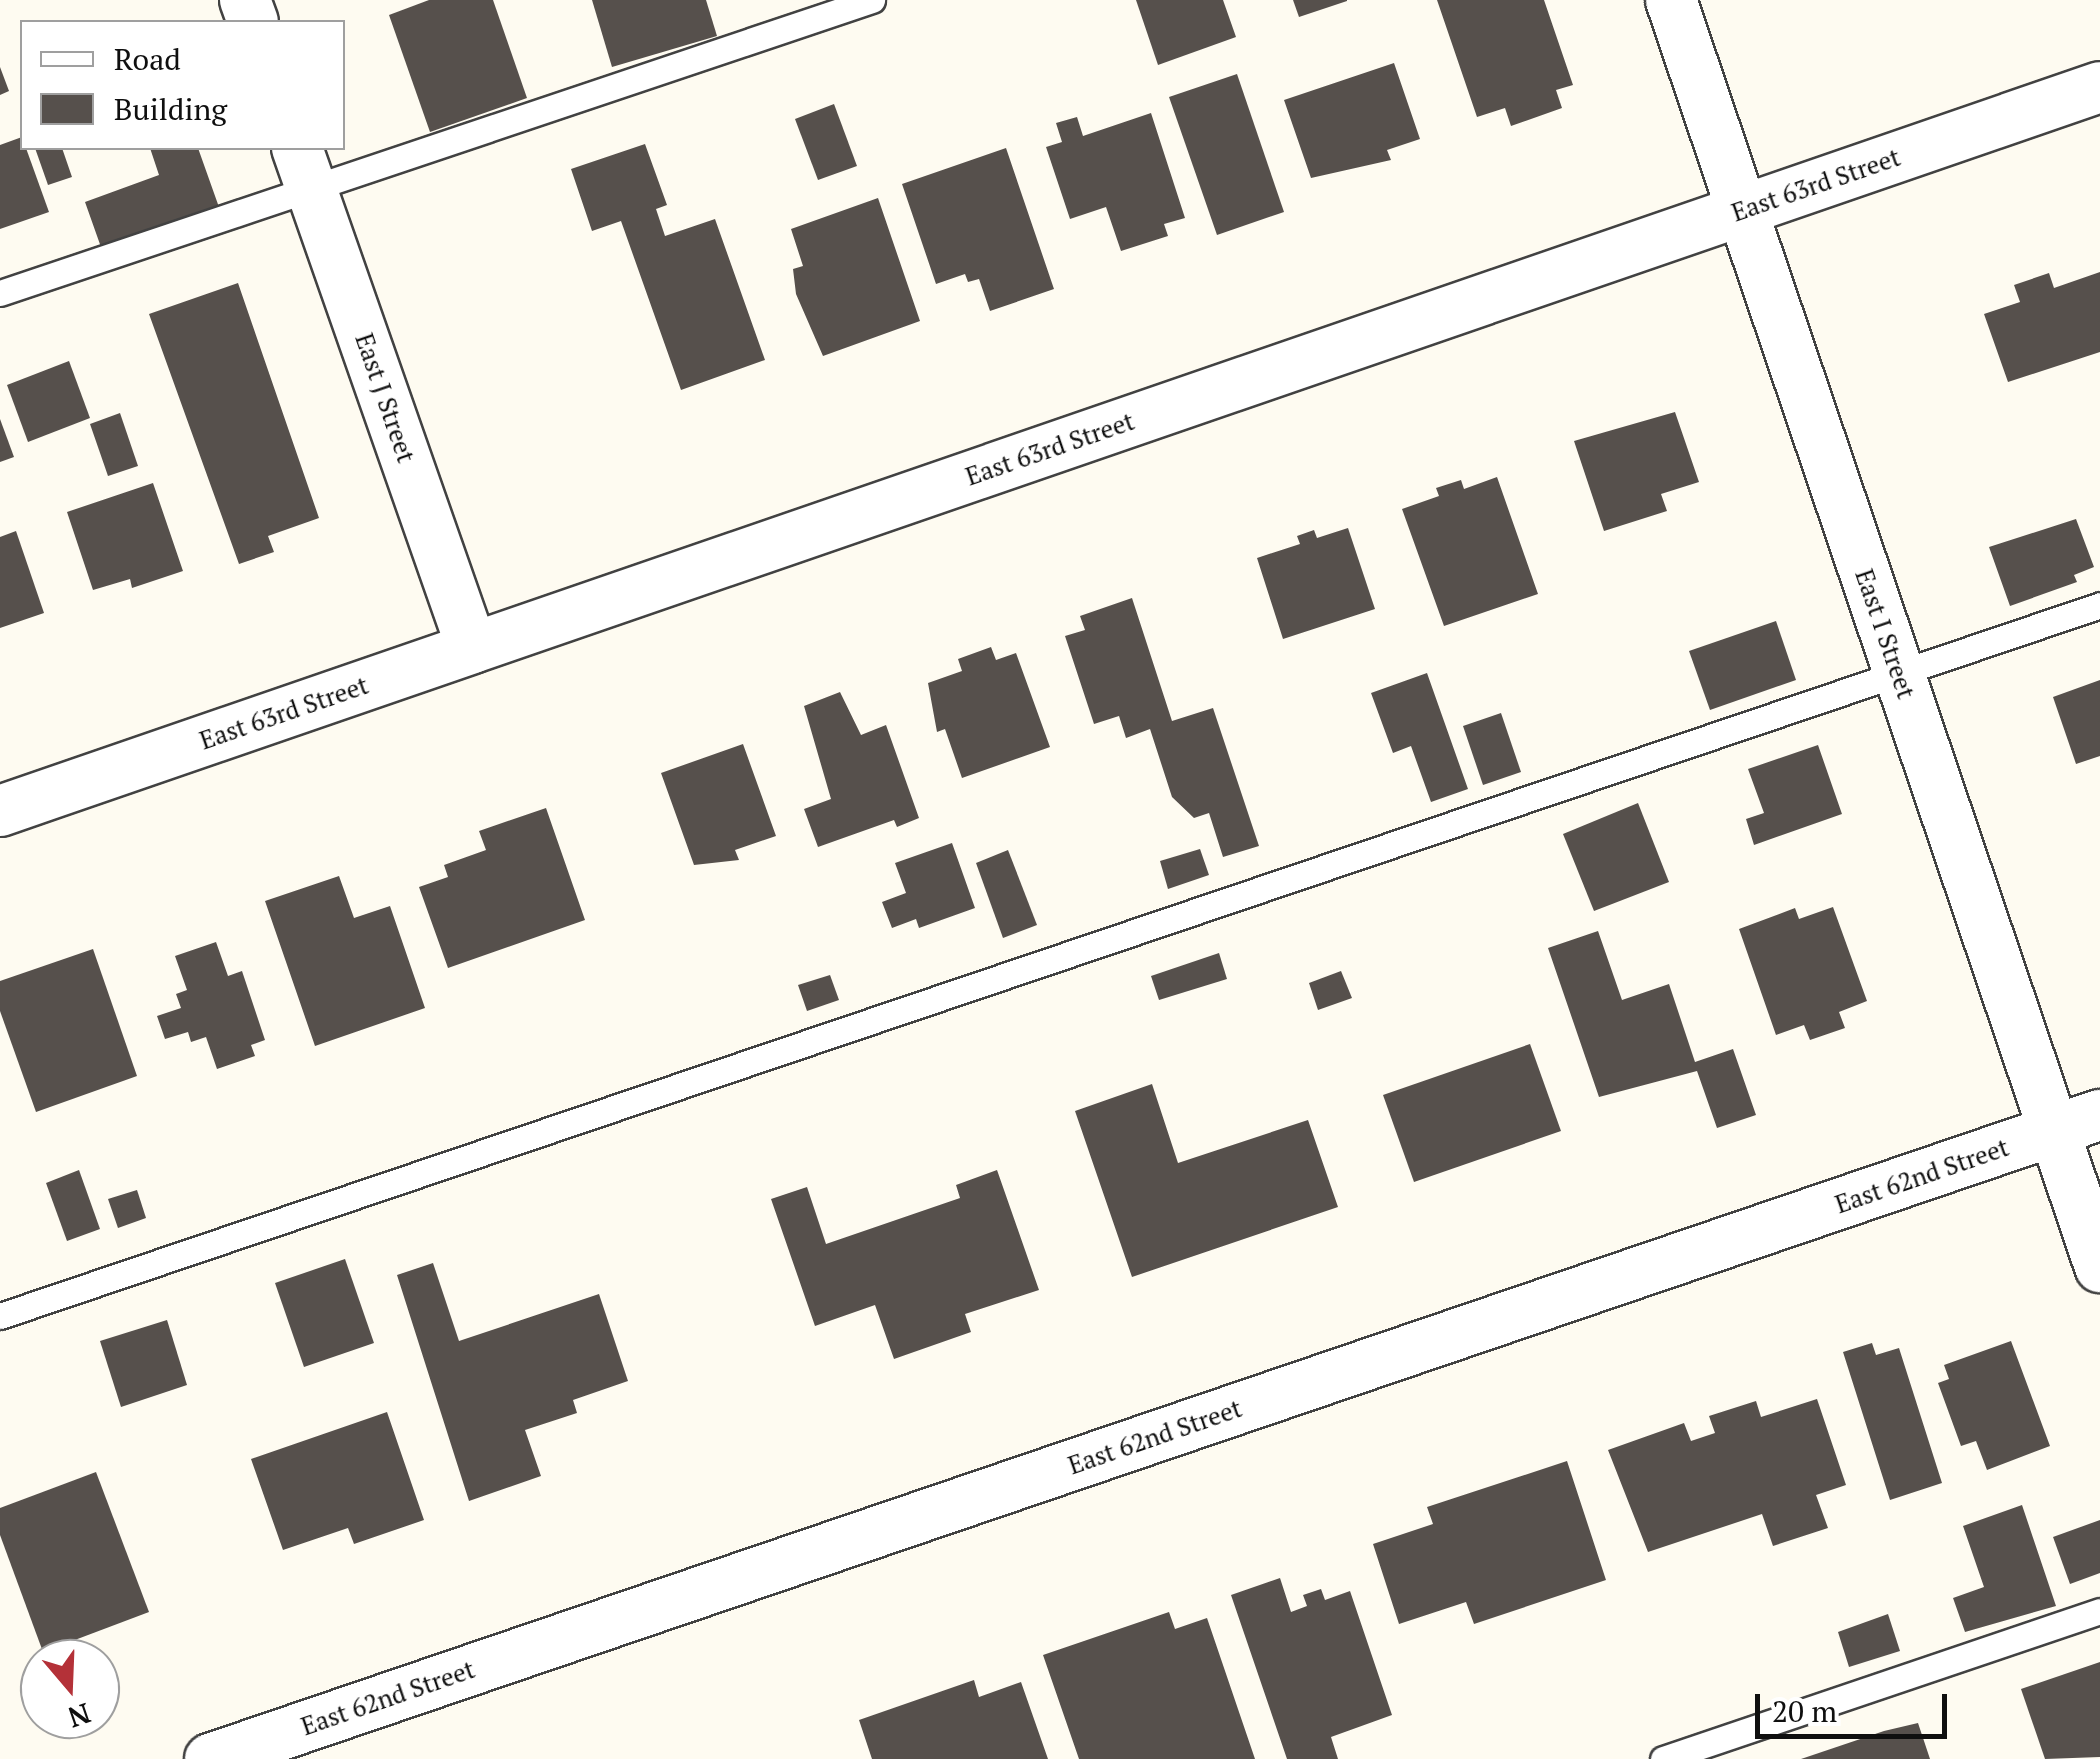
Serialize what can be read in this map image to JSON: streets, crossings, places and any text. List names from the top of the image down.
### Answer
{
  "streets": {
    "street": [
      "East 63rd Street",
      "East J Street",
      "East I Street",
      "East 62nd Street"
    ]
  },
  "crossings": [
    ["East 63rd Street", "East J Street"],
    ["East 63rd Street", "East I Street"],
    ["East I Street", "East 62nd Street"]
  ],
  "legend": ["Road", "Building"],
  "scale_bar": "20 m",
  "north": "bottom"
}
